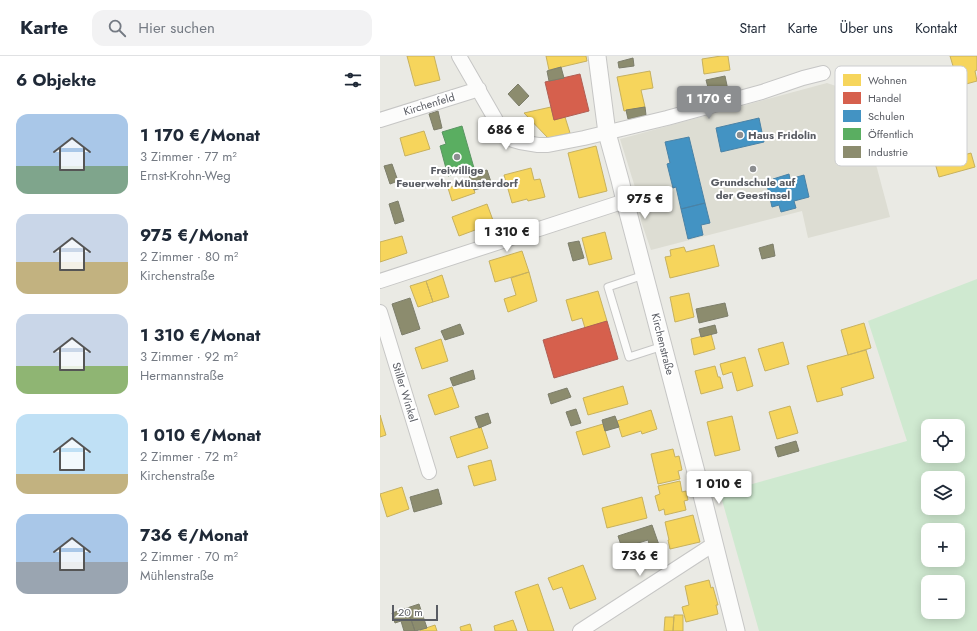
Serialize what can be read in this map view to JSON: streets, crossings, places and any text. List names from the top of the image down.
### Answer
{
  "streets": {
    "street": ["Kirchenfeld", "Kirchenstraße", "Stiller Winkel"]
  },
  "places": ["Haus Fridolin", "Freiwillige Feuerwehr Münsterdorf", "Grundschule auf der Geestinsel"],
  "legend": [
    "Wohnen",
    "Handel",
    "Schulen",
    "Öffentlich",
    "Industrie"
  ],
  "scale_bar": "20 m",
  "page": {
    "header": "Karte",
    "search": "Hier suchen",
    "nav": [
      "Start",
      "Karte",
      "Über uns",
      "Kontakt"
    ],
    "heading": "6 Objekte",
    "price": [
      "1 170 €",
      "686 €",
      "975 €",
      "1 310 €",
      "1 010 €",
      "736 €"
    ],
    "list": [
      {
        "name": "1 170 €/Monat",
        "note": "3 Zimmer · 77 m² · Ernst-Krohn-Weg"
      },
      {
        "name": "975 €/Monat",
        "note": "2 Zimmer · 80 m² · Kirchenstraße"
      },
      {
        "name": "1 310 €/Monat",
        "note": "3 Zimmer · 92 m² · Hermannstraße"
      },
      {
        "name": "1 010 €/Monat",
        "note": "2 Zimmer · 72 m² · Kirchenstraße"
      },
      {
        "name": "736 €/Monat",
        "note": "2 Zimmer · 70 m² · Mühlenstraße"
      }
    ],
    "map_buttons": ["+", "−"],
    "scale": "20 m"
  }
}
